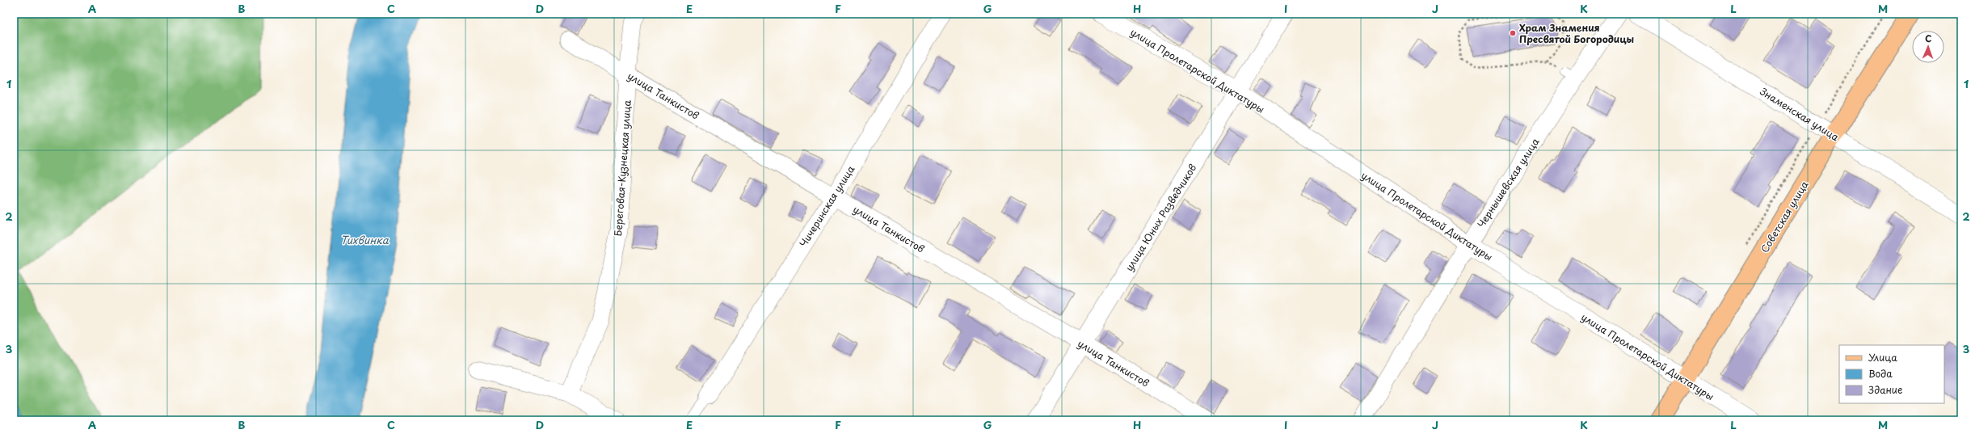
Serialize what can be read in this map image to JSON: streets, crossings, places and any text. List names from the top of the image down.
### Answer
{
  "streets": {
    "main road": ["Советская улица"],
    "street": [
      "улица Пролетарской Диктатуры",
      "улица Танкистов",
      "Знаменская улица",
      "Береговая-Кузнецкая улица",
      "Чернышевская улица",
      "Чичеринская улица",
      "улица Юных Разведчиков"
    ]
  },
  "crossings": [
    ["улица Пролетарской Диктатуры", "Чернышевская улица"],
    ["улица Пролетарской Диктатуры", "Советская улица"],
    ["улица Пролетарской Диктатуры", "улица Юных Разведчиков"],
    ["улица Танкистов", "Береговая-Кузнецкая улица"],
    ["улица Танкистов", "Чичеринская улица"],
    ["улица Танкистов", "улица Юных Разведчиков"],
    ["Знаменская улица", "Советская улица"]
  ],
  "water": ["Тихвинка"],
  "places": ["Храм Знамения Пресвятой Богородицы"],
  "legend": ["Улица", "Вода", "Здание"],
  "north": "top",
  "grid": {
    "columns": [
      "A",
      "B",
      "C",
      "D",
      "E",
      "F",
      "G",
      "H",
      "I",
      "J",
      "K",
      "L",
      "M"
    ],
    "rows": ["1", "2", "3"]
  }
}
